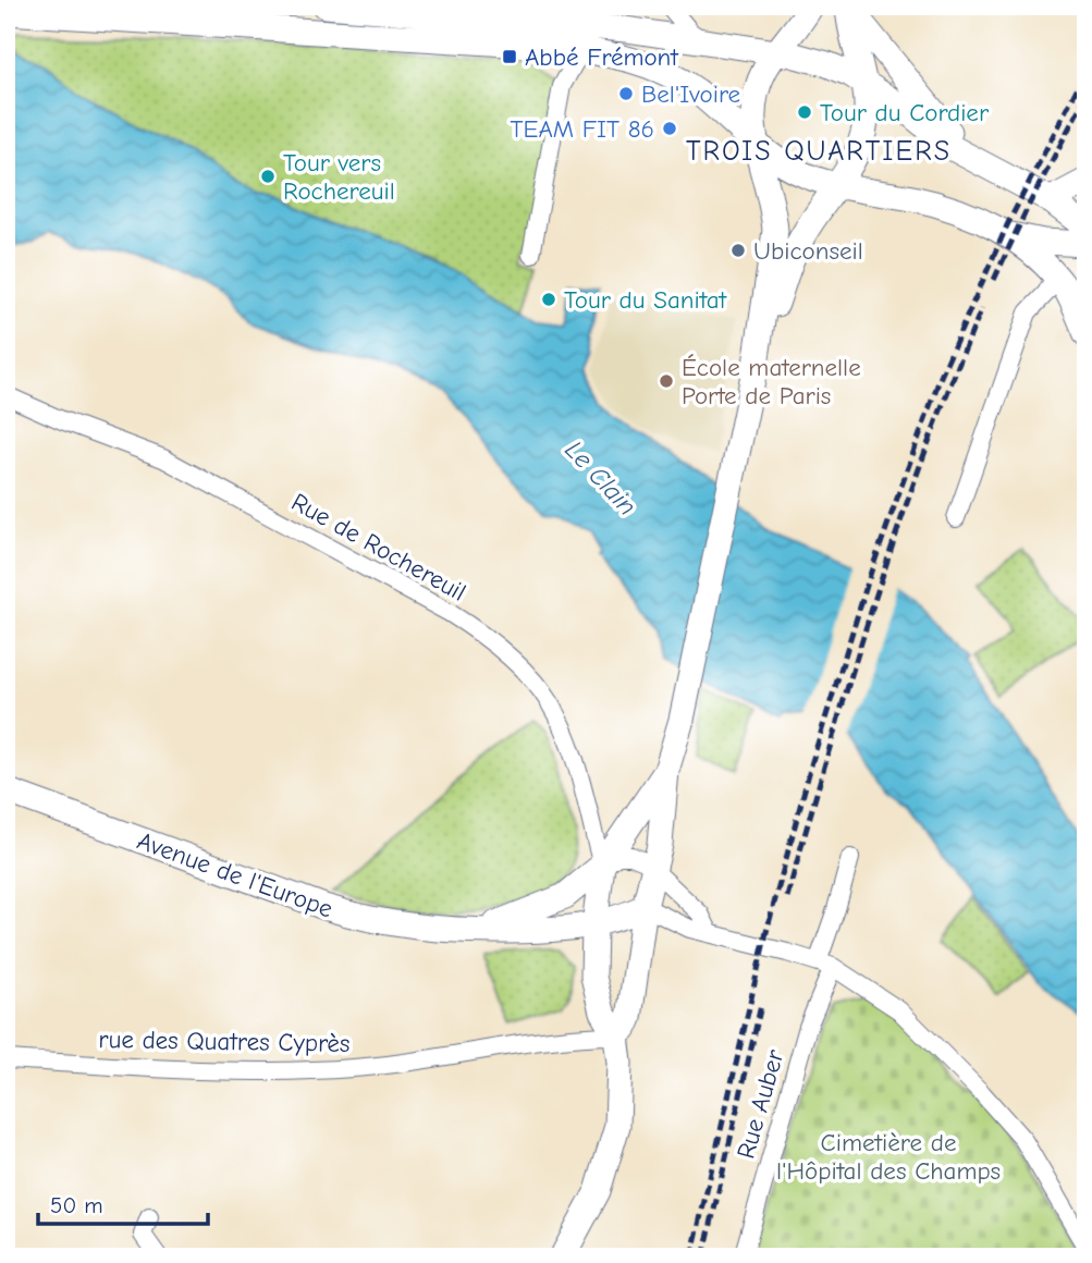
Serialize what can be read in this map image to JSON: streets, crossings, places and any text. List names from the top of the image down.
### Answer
{
  "streets": {
    "main road": ["Avenue de l'Europe"],
    "street": ["Rue de Rochereuil", "rue des Quatres Cyprès", "Rue Auber"]
  },
  "crossings": [
    ["Rue de Rochereuil", "Avenue de l'Europe"]
  ],
  "districts": ["TROIS QUARTIERS"],
  "water": ["Le Clain"],
  "parks": ["Cimetière de l'Hôpital des Champs"],
  "places": {
    "transit": ["Abbé Frémont"],
    "other": [
      "Bel'Ivoire",
      "Tour du Cordier",
      "TEAM FIT 86",
      "Tour vers Rochereuil",
      "Ubiconseil",
      "Tour du Sanitat",
      "École maternelle Porte de Paris"
    ]
  },
  "scale_bar": "50 m"
}
